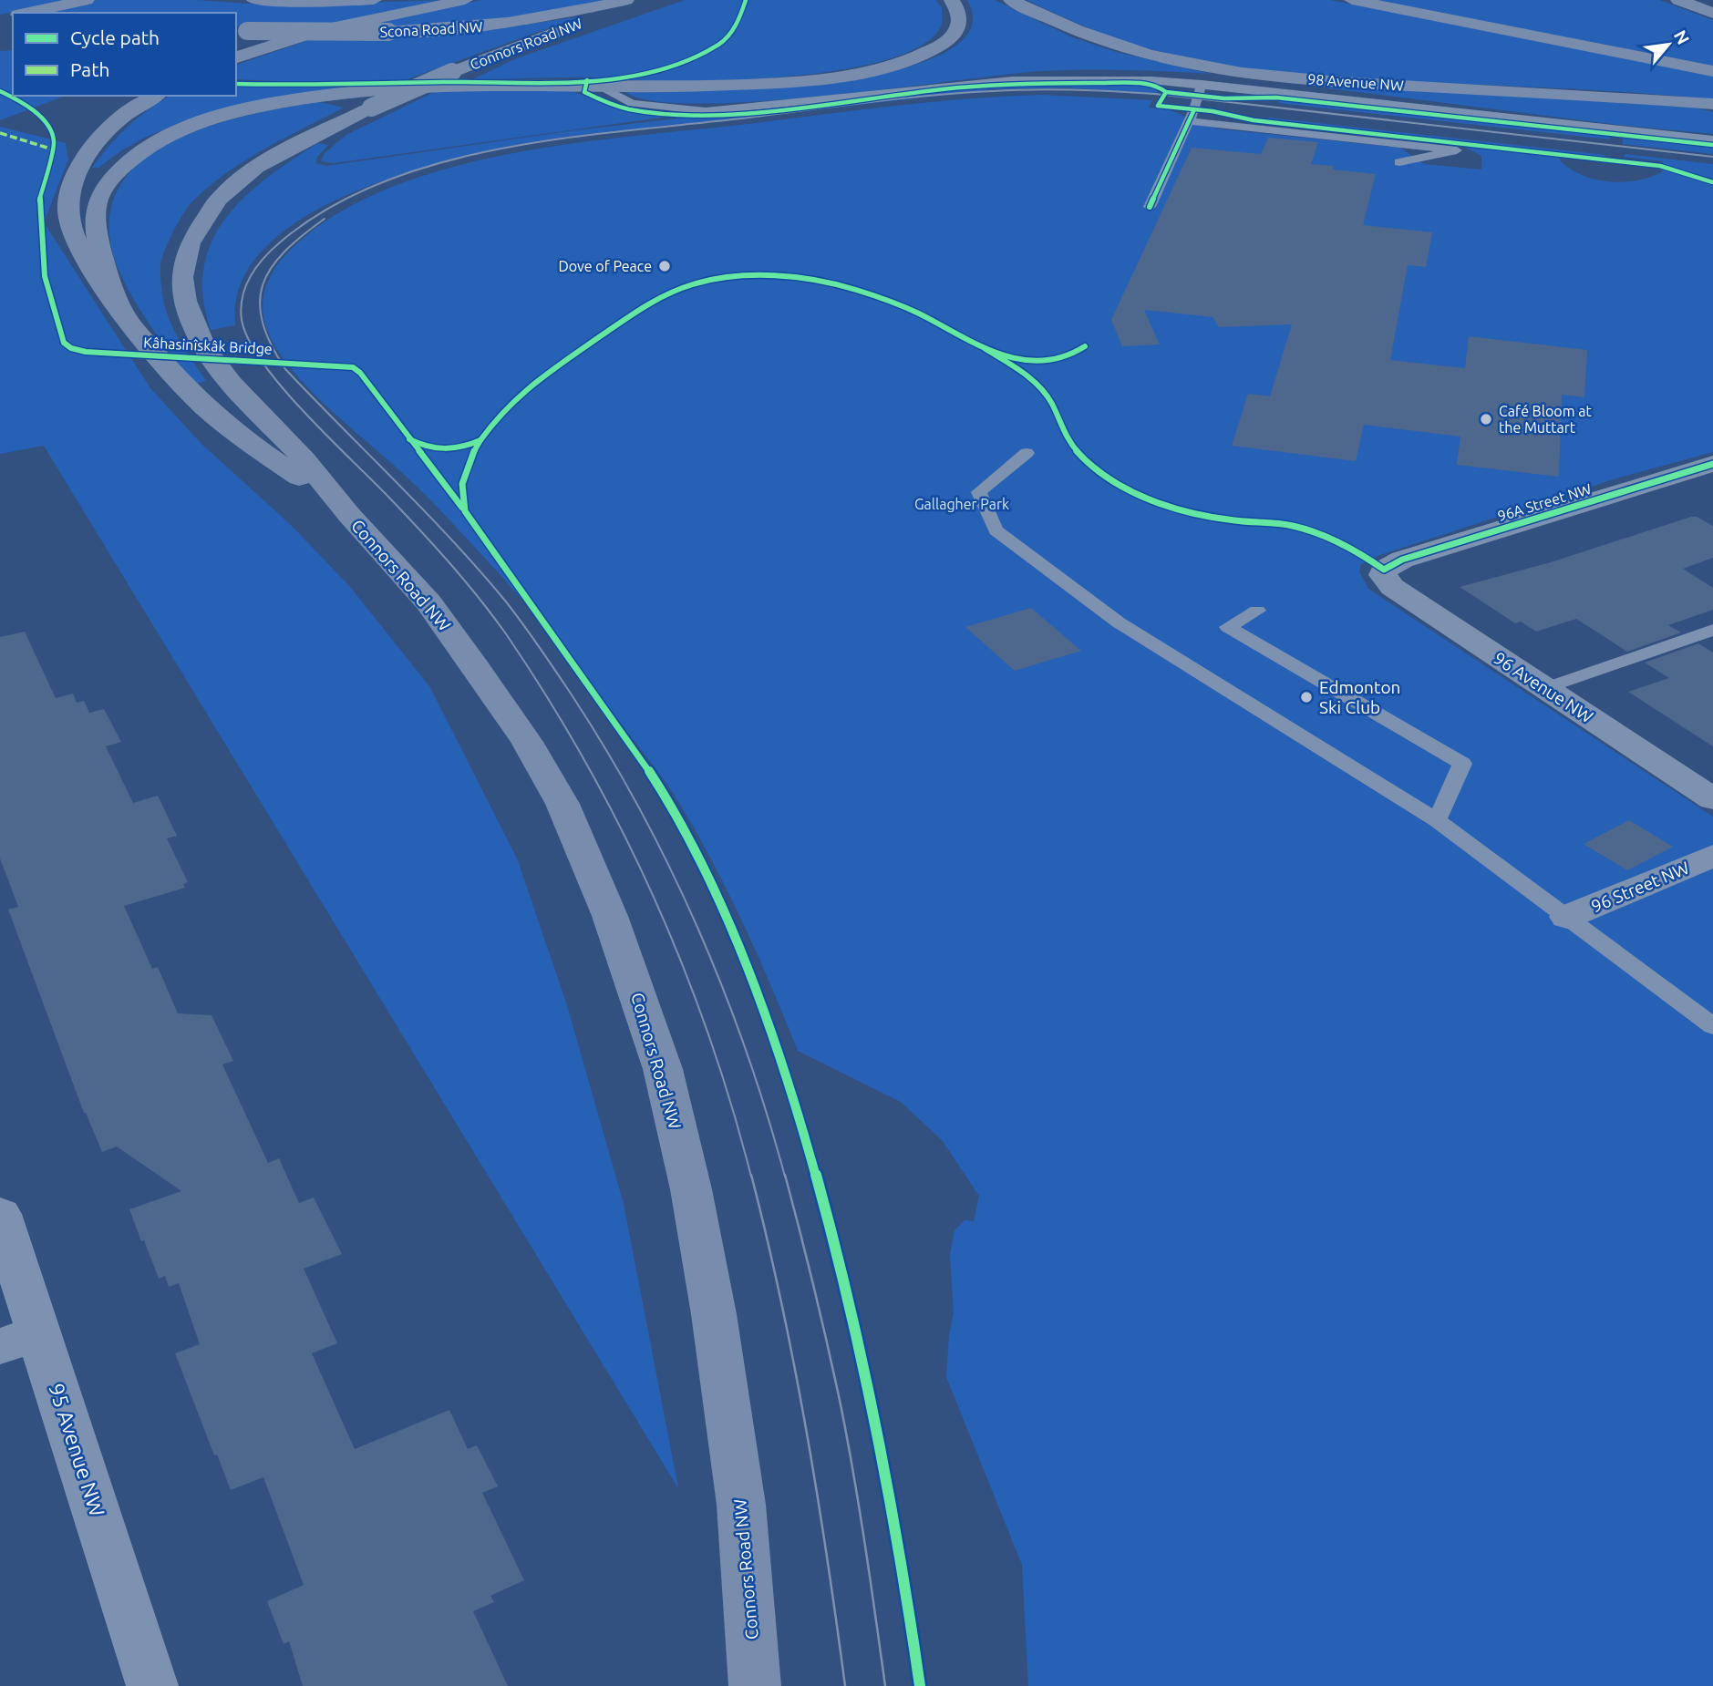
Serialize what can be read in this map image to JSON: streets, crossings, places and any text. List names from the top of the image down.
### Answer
{
  "streets": {
    "main road": ["Scona Road NW", "Connors Road NW", "98 Avenue NW"],
    "street": [
      "96A Street NW",
      "96 Avenue NW",
      "96 Street NW",
      "95 Avenue NW"
    ],
    "cycle path": ["Kâhasinîskâk Bridge"]
  },
  "crossings": [
    ["96A Street NW", "96 Avenue NW"]
  ],
  "parks": ["Gallagher Park"],
  "places": ["Dove of Peace", "Café Bloom at the Muttart", "Edmonton Ski Club"],
  "legend": ["Cycle path", "Path"],
  "north": "top right"
}
